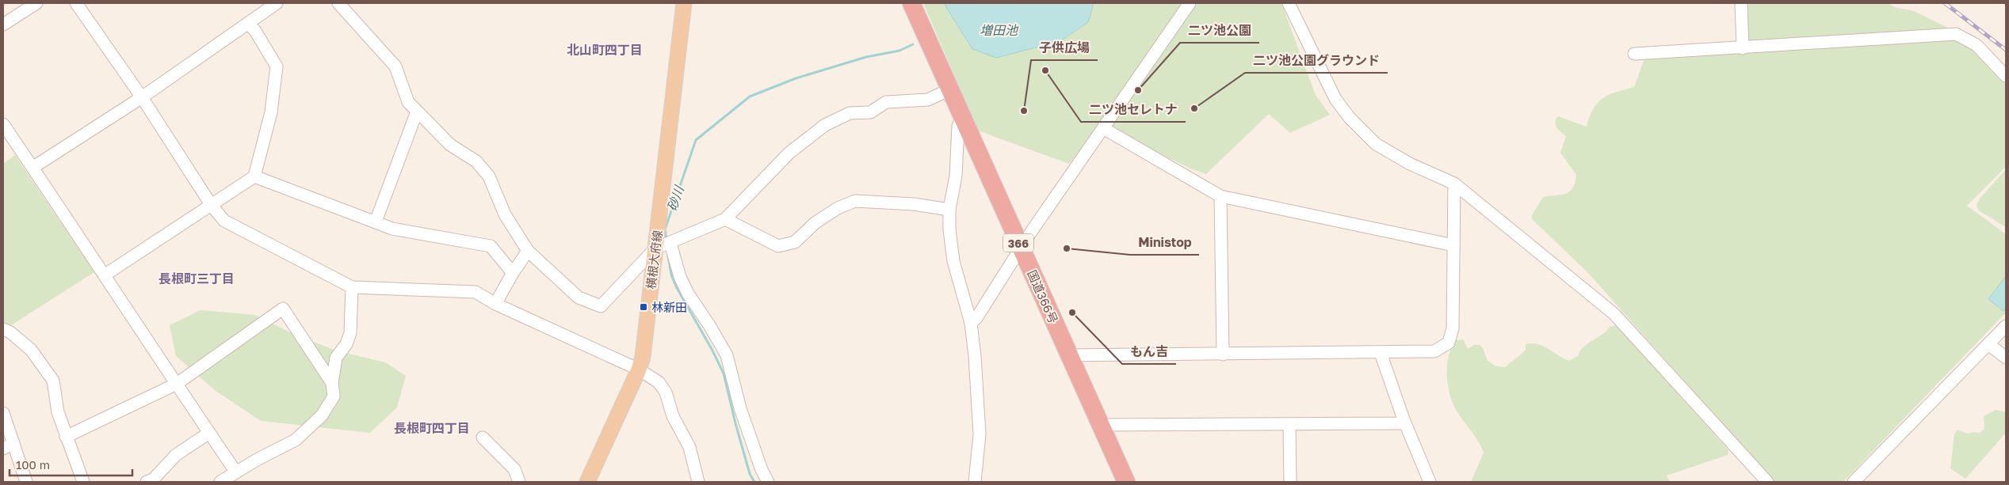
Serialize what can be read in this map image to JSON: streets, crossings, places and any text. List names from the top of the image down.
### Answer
{
  "streets": {
    "highway": ["366", "国道366号"],
    "main road": ["横根大府線"]
  },
  "districts": ["北山町四丁目", "長根町三丁目", "長根町四丁目"],
  "water": ["増田池", "砂川"],
  "places": {
    "other": [
      "二ツ池セレトナ",
      "二ツ池公園",
      "二ツ池公園グラウンド",
      "子供広場",
      "Ministop",
      "もん吉"
    ],
    "transit": ["林新田"]
  },
  "scale_bar": "100 m"
}
